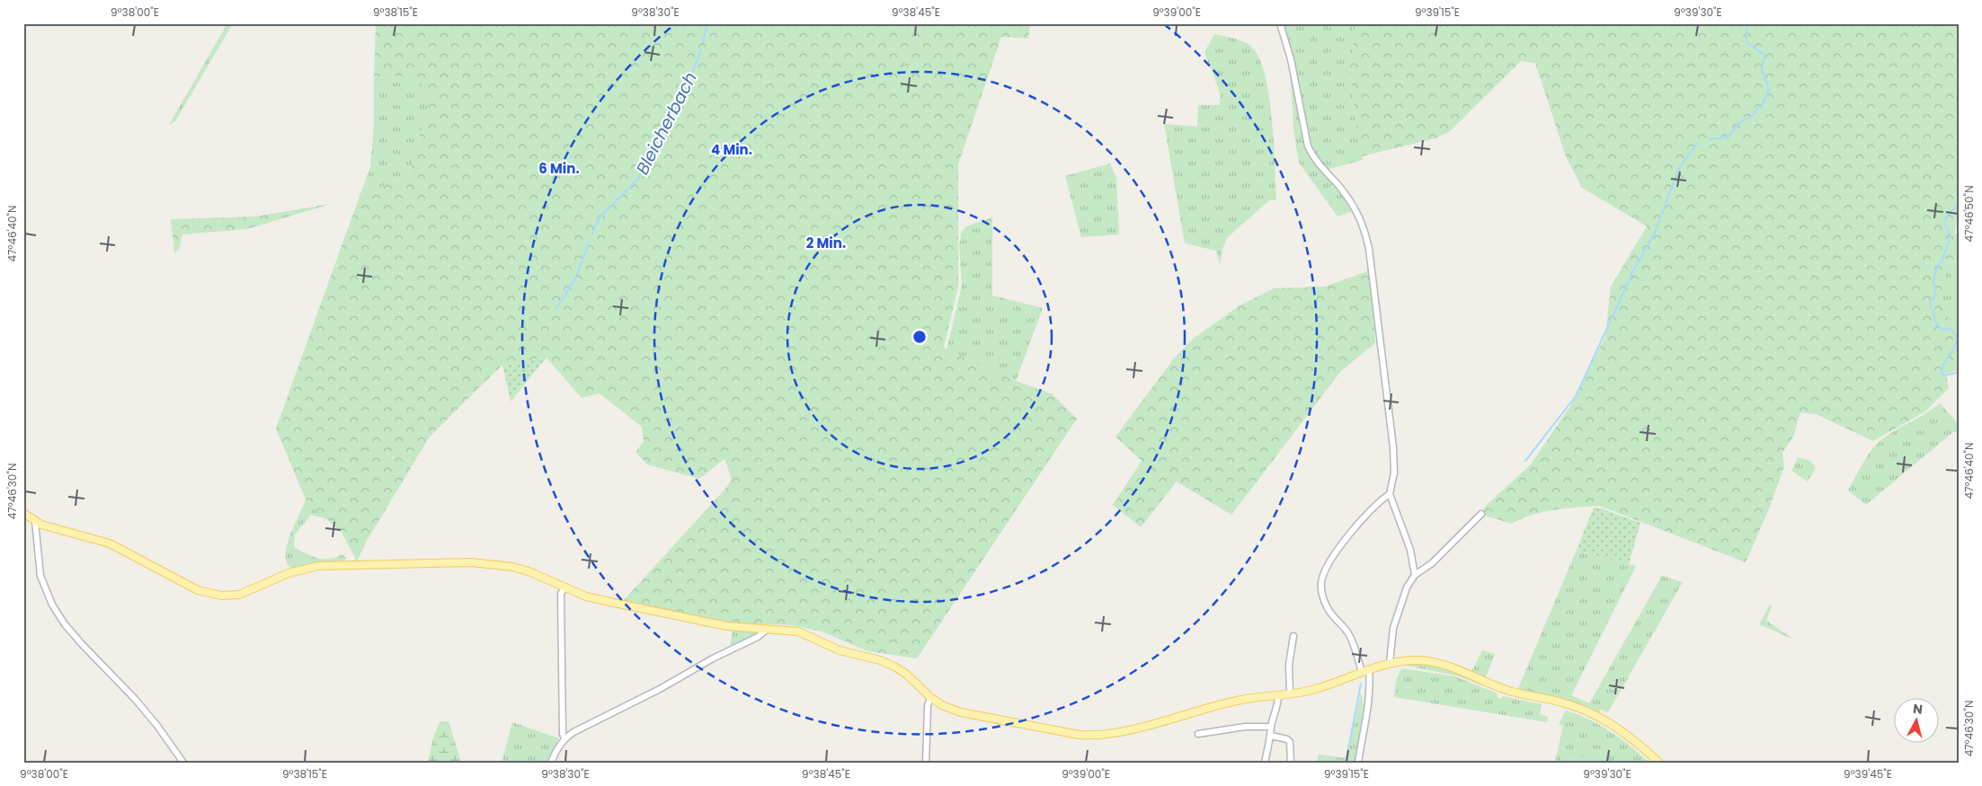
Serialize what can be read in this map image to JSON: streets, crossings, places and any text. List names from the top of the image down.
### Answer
{
  "water": ["Bleicherbach"],
  "north": "top",
  "coordinates": [
    "9°38'00\"E",
    "9°38'15\"E",
    "9°38'30\"E",
    "9°38'45\"E",
    "9°39'00\"E",
    "9°39'15\"E",
    "9°39'30\"E",
    "47°46'50\"N",
    "47°46'40\"N",
    "47°46'30\"N",
    "9°39'45\"E"
  ],
  "rings": ["4 Min.", "6 Min.", "2 Min."]
}
